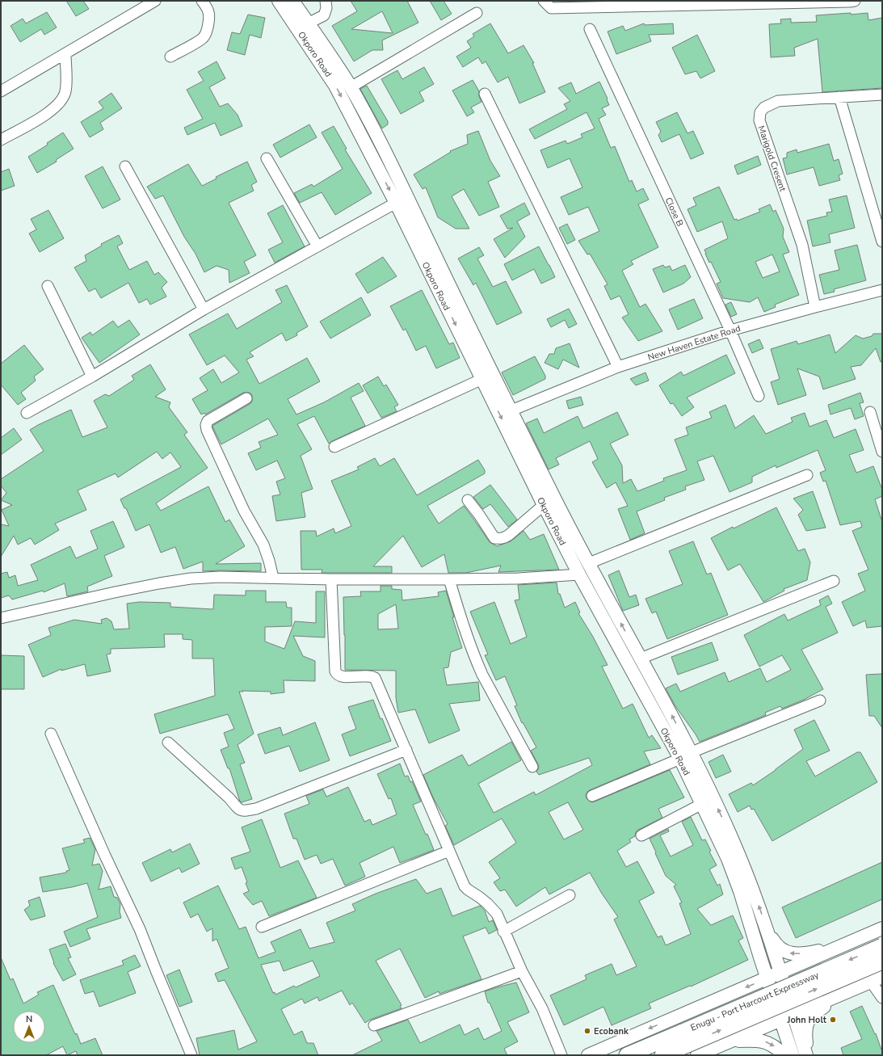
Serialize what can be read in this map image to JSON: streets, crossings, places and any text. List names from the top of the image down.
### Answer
{
  "streets": {
    "highway": ["Enugu - Port Harcourt Expressway"],
    "main road": ["Okporo Road"],
    "street": ["Marigold Cresent", "Close B", "New Haven Estate Road"]
  },
  "crossings": [
    ["Okporo Road", "New Haven Estate Road"],
    ["Marigold Cresent", "New Haven Estate Road"],
    ["Close B", "New Haven Estate Road"]
  ],
  "places": ["John Holt", "Ecobank"],
  "north": "top"
}
